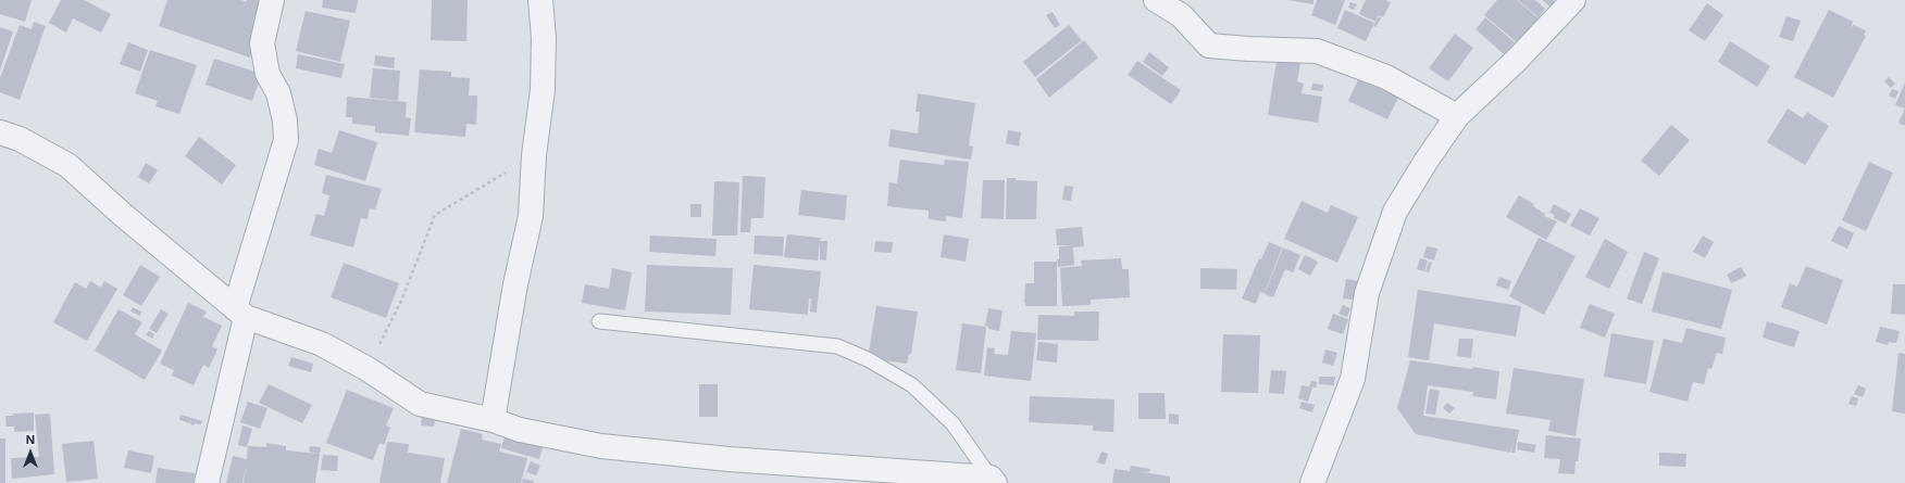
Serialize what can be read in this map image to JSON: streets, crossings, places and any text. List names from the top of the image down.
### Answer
{
  "north": "top"
}
